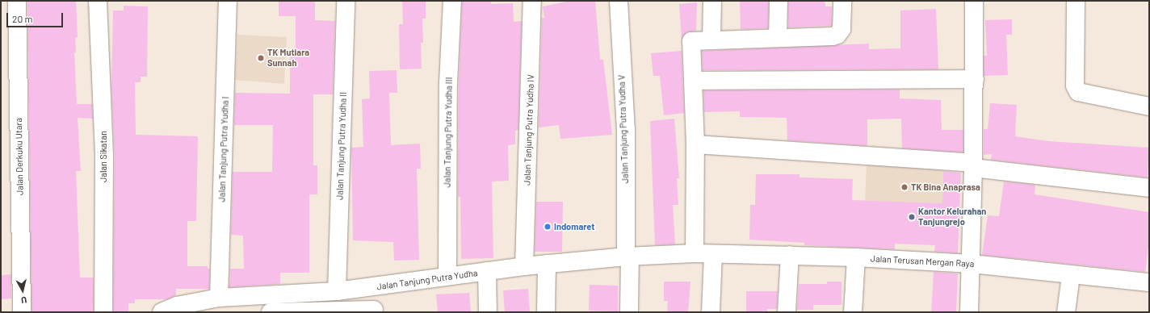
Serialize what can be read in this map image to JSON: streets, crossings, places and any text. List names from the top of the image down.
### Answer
{
  "streets": {
    "street": [
      "Jalan Tanjung Putra Yudha V",
      "Jalan Tanjung Putra Yudha IV",
      "Jalan Tanjung Putra Yudha III",
      "Jalan Tanjung Putra Yudha II",
      "Jalan Tanjung Putra Yudha I",
      "Jalan Derkuku Utara",
      "Jalan Sikatan",
      "Jalan Terusan Mergan Raya",
      "Jalan Tanjung Putra Yudha"
    ]
  },
  "crossings": [
    ["Jalan Tanjung Putra Yudha V", "Jalan Tanjung Putra Yudha"],
    ["Jalan Tanjung Putra Yudha IV", "Jalan Tanjung Putra Yudha"],
    ["Jalan Tanjung Putra Yudha III", "Jalan Tanjung Putra Yudha"],
    ["Jalan Tanjung Putra Yudha II", "Jalan Tanjung Putra Yudha"],
    ["Jalan Tanjung Putra Yudha I", "Jalan Tanjung Putra Yudha"],
    ["Jalan Terusan Mergan Raya", "Jalan Tanjung Putra Yudha"]
  ],
  "places": [
    "TK Mutiara Sunnah",
    "TK Bina Anaprasa",
    "Kantor Kelurahan Tanjungrejo",
    "Indomaret"
  ],
  "scale_bar": "20 m",
  "north": "bottom"
}
